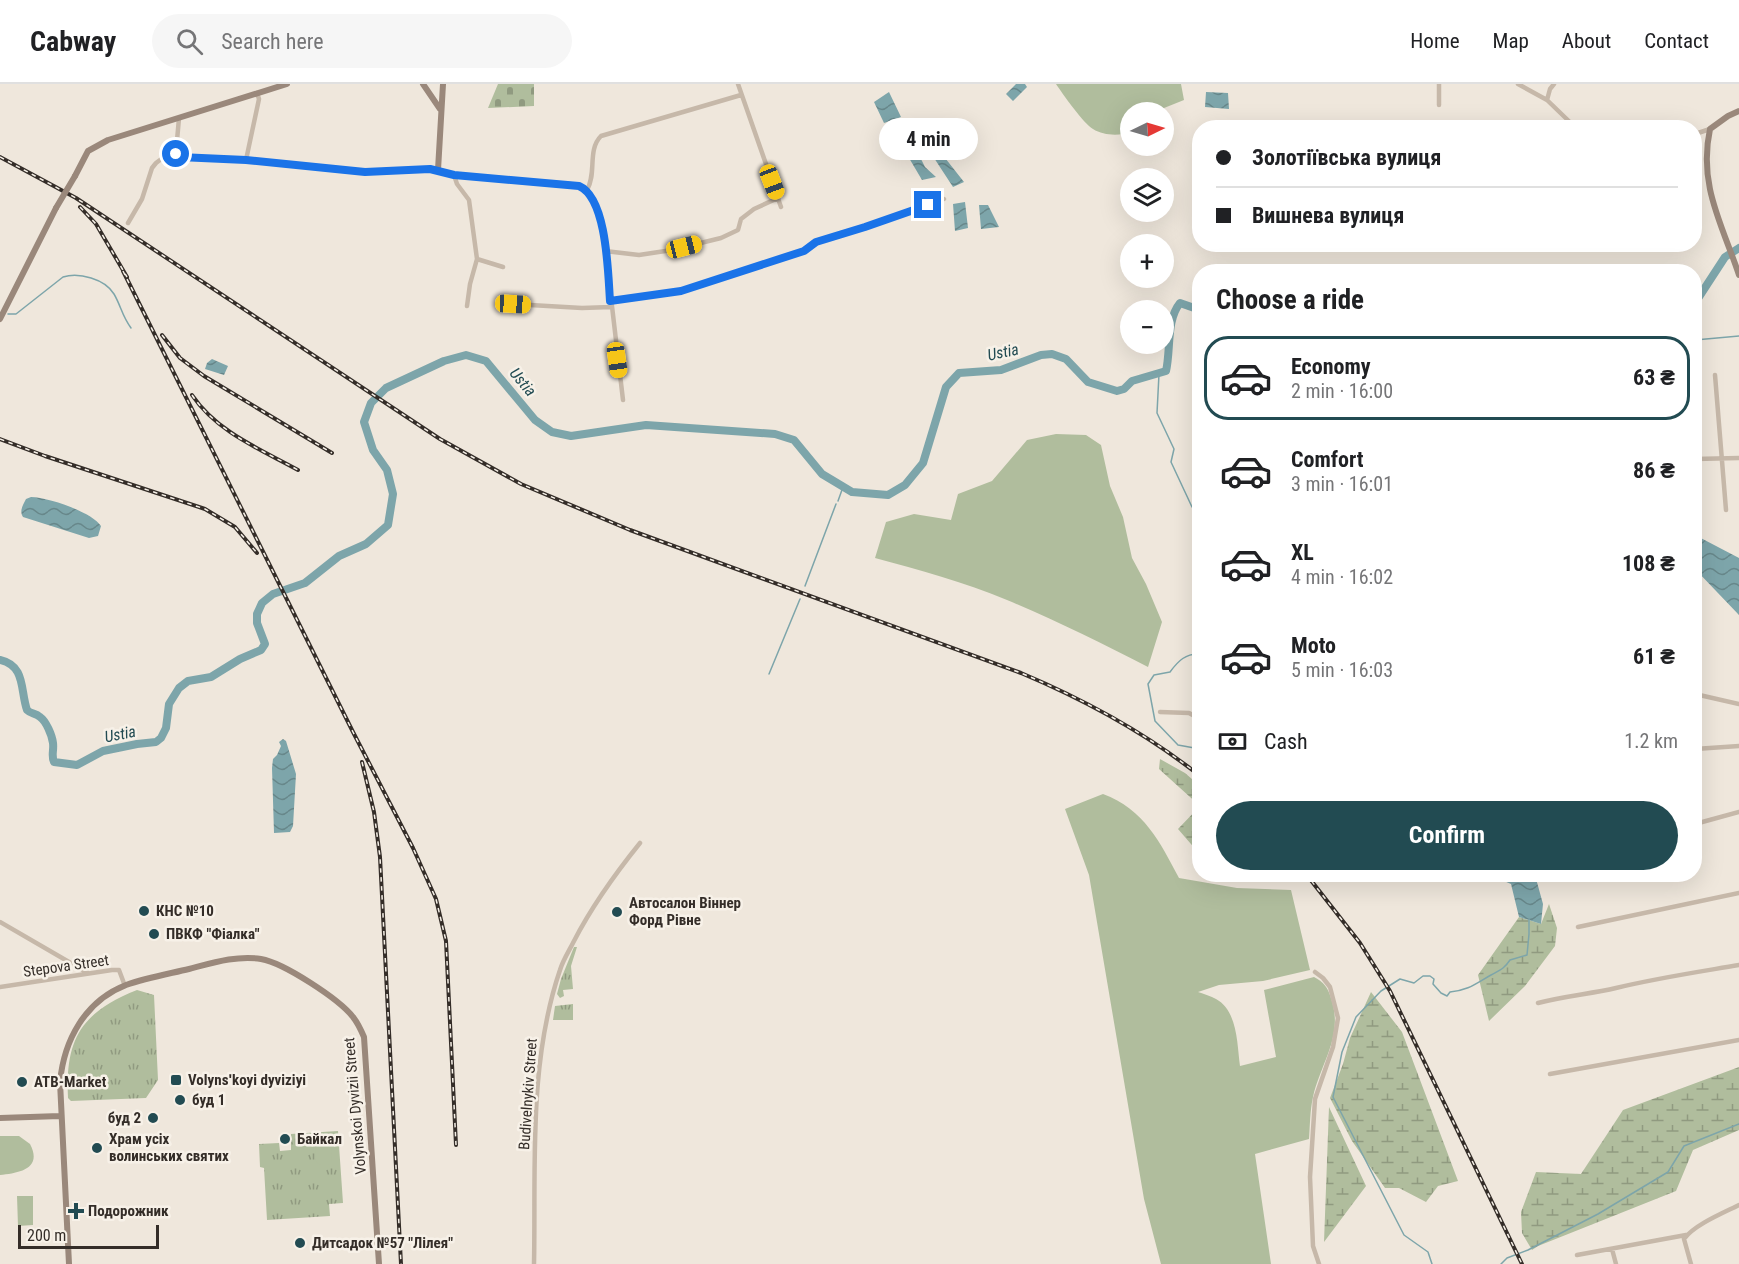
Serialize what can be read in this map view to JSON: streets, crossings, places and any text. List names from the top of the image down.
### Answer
{
  "streets": {
    "street": ["Stepova Street", "Budivelnykiv Street", "Volynskoi Dyvizii Street"]
  },
  "crossings": [
    ["Stepova Street", "Volynskoi Dyvizii Street"]
  ],
  "water": ["Ustia"],
  "places": {
    "other": [
      "КНС №10",
      "Автосалон Віннер Форд Рівне",
      "ПВКФ \"Фіалка\"",
      "ATB-Market",
      "буд 1",
      "буд 2",
      "Байкал",
      "Храм усіх волинських святих",
      "Дитсадок №57 \"Лілея\""
    ],
    "transit": ["Volynsʹkoyi dyviziyi"],
    "health": ["Подорожник"]
  },
  "scale_bar": "200 m",
  "north": "right",
  "page": {
    "header": "Cabway",
    "search": "Search here",
    "nav": [
      "Home",
      "Map",
      "About",
      "Contact"
    ],
    "map_buttons": ["+", "−"],
    "bubble": "4 min",
    "banner": ["Золотіївська вулиця", "Вишнева вулиця"],
    "heading": "Choose a ride",
    "list": [
      {
        "name": "Economy",
        "note": "2 min · 16:00",
        "value": "63 ₴"
      },
      {
        "name": "Comfort",
        "note": "3 min · 16:01",
        "value": "86 ₴"
      },
      {
        "name": "XL",
        "note": "4 min · 16:02",
        "value": "108 ₴"
      },
      {
        "name": "Moto",
        "note": "5 min · 16:03",
        "value": "61 ₴"
      }
    ],
    "pay": ["Cash", "1.2 km"],
    "buttons": "Confirm",
    "scale": "200 m"
  }
}
